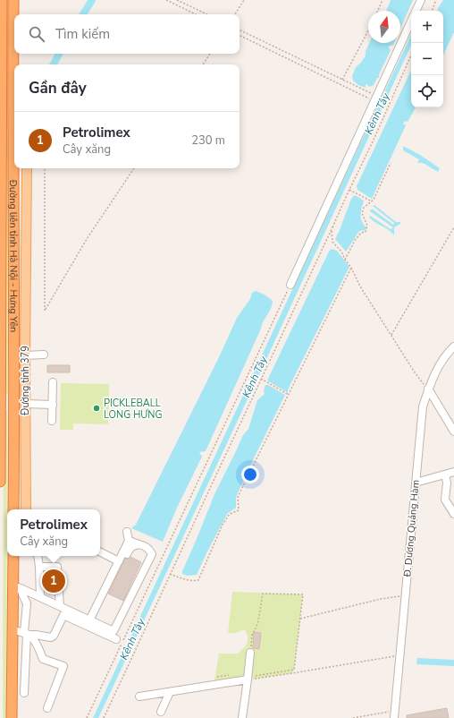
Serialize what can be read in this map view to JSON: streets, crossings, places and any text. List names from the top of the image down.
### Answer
{
  "streets": {
    "highway": ["Đường liên tỉnh Hà Nội - Hưng Yên"],
    "main road": ["Đường tỉnh 379"],
    "street": ["Đ. Dương Quảng Hàm"]
  },
  "water": ["Kênh Tây"],
  "places": ["PICKLEBALL LONG HƯNG"],
  "north": "top",
  "page": {
    "map_buttons": ["+", "−"],
    "search": "Tìm kiếm",
    "heading": "Gần đây",
    "list": [
      {
        "mark": "1",
        "name": "Petrolimex",
        "note": "Cây xăng",
        "value": "230 m"
      }
    ],
    "popup": ["Petrolimex", "Cây xăng"],
    "pins": "1"
  }
}
